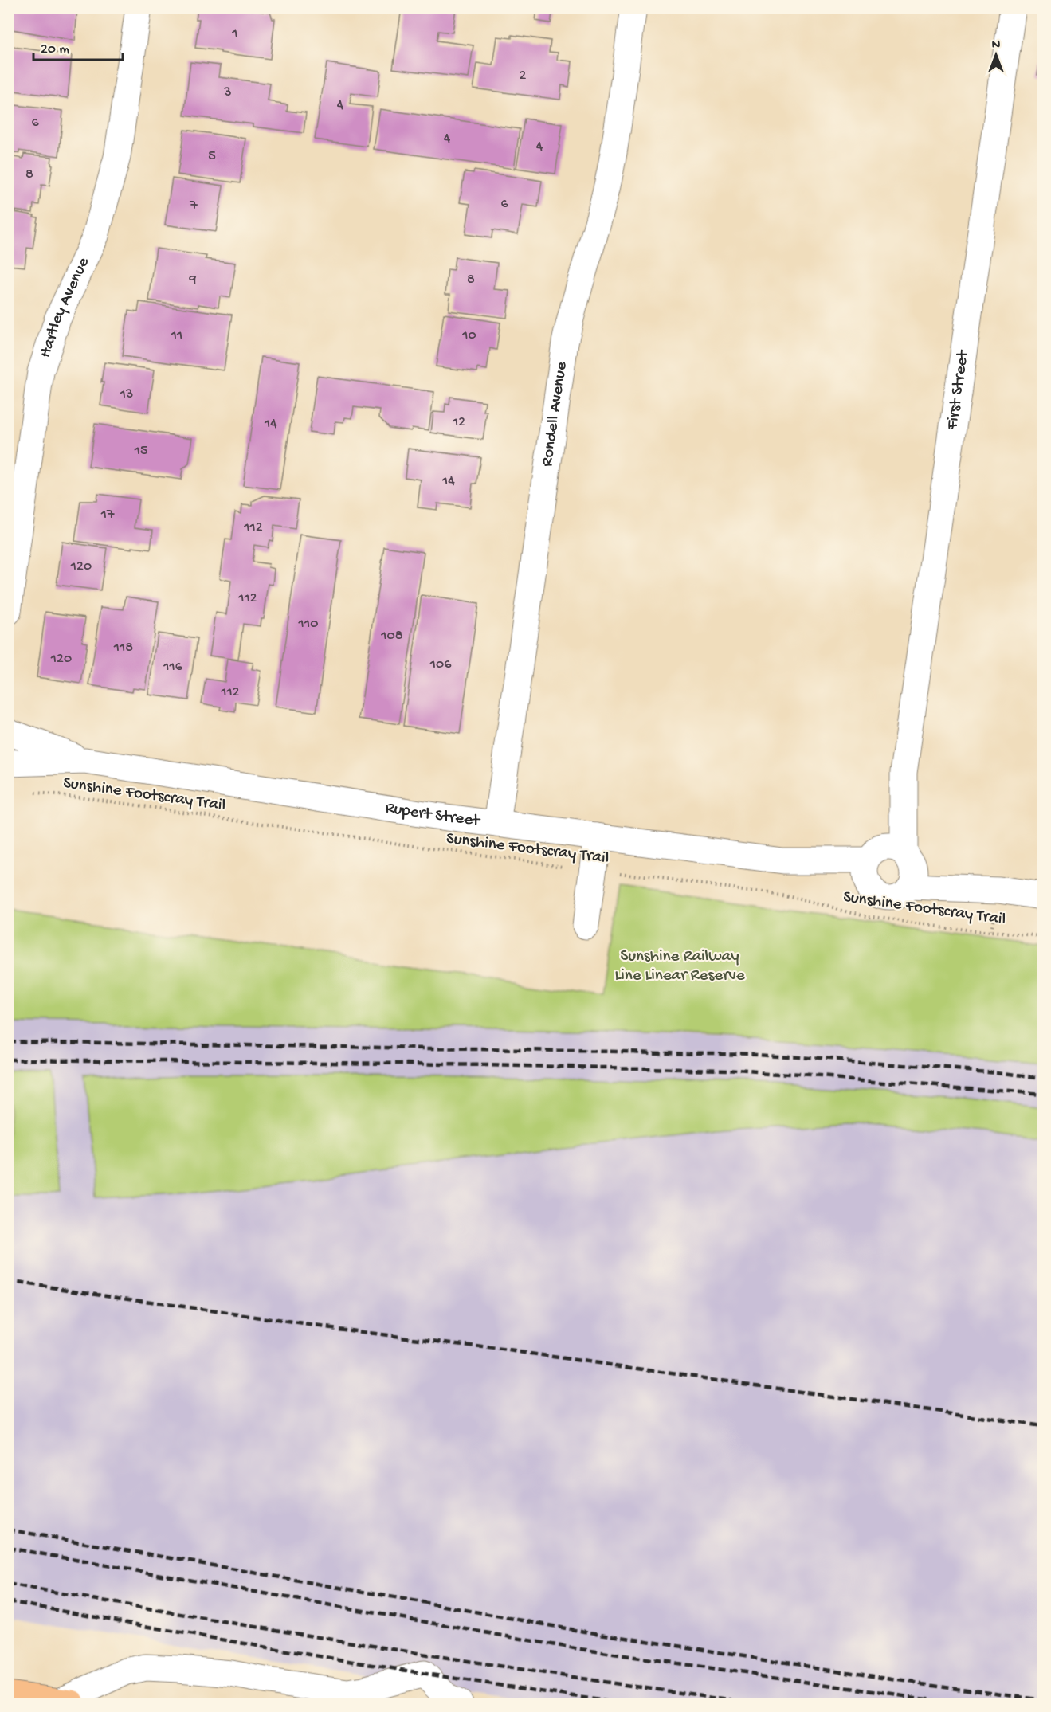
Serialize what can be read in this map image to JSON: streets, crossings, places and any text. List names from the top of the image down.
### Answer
{
  "streets": {
    "street": [
      "Hartley Avenue",
      "First Street",
      "Rondell Avenue",
      "Rupert Street"
    ],
    "path": ["Sunshine Footscray Trail"]
  },
  "crossings": [
    ["First Street", "Rupert Street"],
    ["Rondell Avenue", "Rupert Street"]
  ],
  "parks": ["Sunshine Railway Line Linear Reserve"],
  "house_numbers": [
    "1",
    "2",
    "3",
    "4",
    "6",
    "4",
    "4",
    "5",
    "8",
    "6",
    "7",
    "9",
    "8",
    "11",
    "10",
    "13",
    "12",
    "14",
    "15",
    "14",
    "17",
    "112",
    "120",
    "112",
    "110",
    "108",
    "118",
    "120",
    "106",
    "116",
    "112"
  ],
  "scale_bar": "20 m",
  "north": "top"
}
